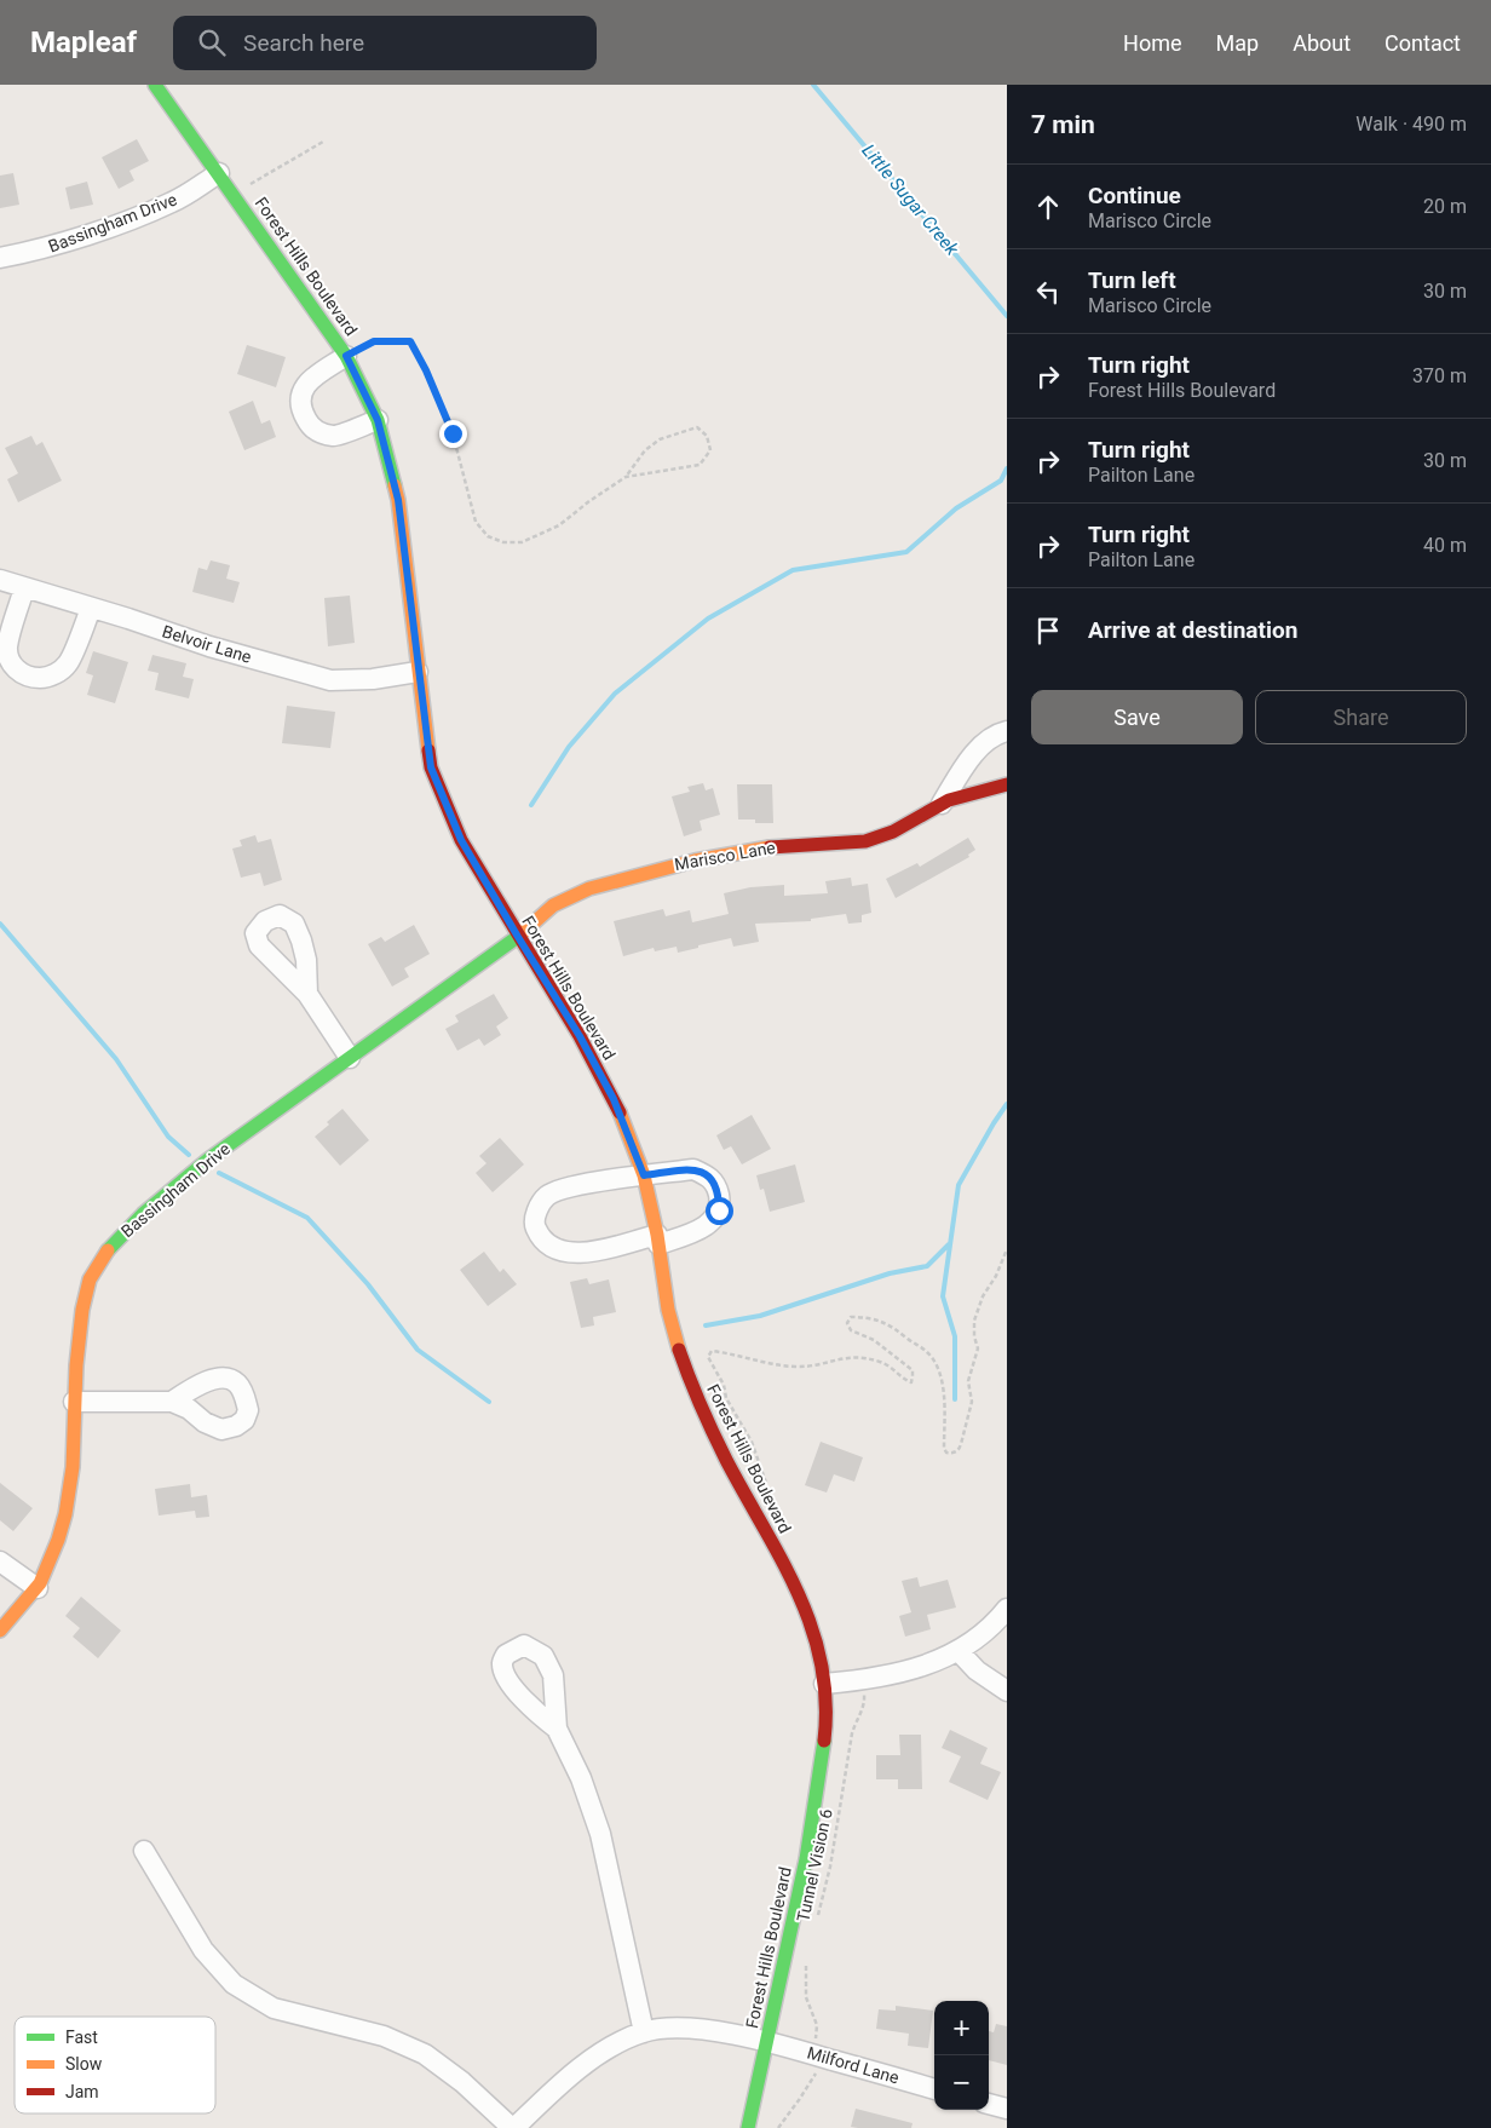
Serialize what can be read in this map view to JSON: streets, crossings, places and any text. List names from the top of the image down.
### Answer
{
  "streets": {
    "main road": ["Bassingham Drive", "Forest Hills Boulevard", "Marisco Lane"],
    "street": ["Belvoir Lane", "Milford Lane"],
    "path": ["Tunnel Vision 6"]
  },
  "crossings": [
    ["Bassingham Drive", "Forest Hills Boulevard"],
    ["Bassingham Drive", "Marisco Lane"],
    ["Forest Hills Boulevard", "Belvoir Lane"],
    ["Forest Hills Boulevard", "Marisco Lane"],
    ["Forest Hills Boulevard", "Milford Lane"]
  ],
  "water": ["Little Sugar Creek"],
  "legend": ["Fast", "Slow", "Jam"],
  "page": {
    "header": "Mapleaf",
    "search": "Search here",
    "nav": [
      "Home",
      "Map",
      "About",
      "Contact"
    ],
    "heading": ["7 min", "Walk · 490 m"],
    "list": [
      ["Continue", "Marisco Circle", "20 m"],
      ["Turn left", "Marisco Circle", "30 m"],
      ["Turn right", "Forest Hills Boulevard", "370 m"],
      ["Turn right", "Pailton Lane", "30 m"],
      ["Turn right", "Pailton Lane", "40 m"],
      "Arrive at destination"
    ],
    "buttons": ["Save", "Share"],
    "map_buttons": ["+", "−"]
  }
}
